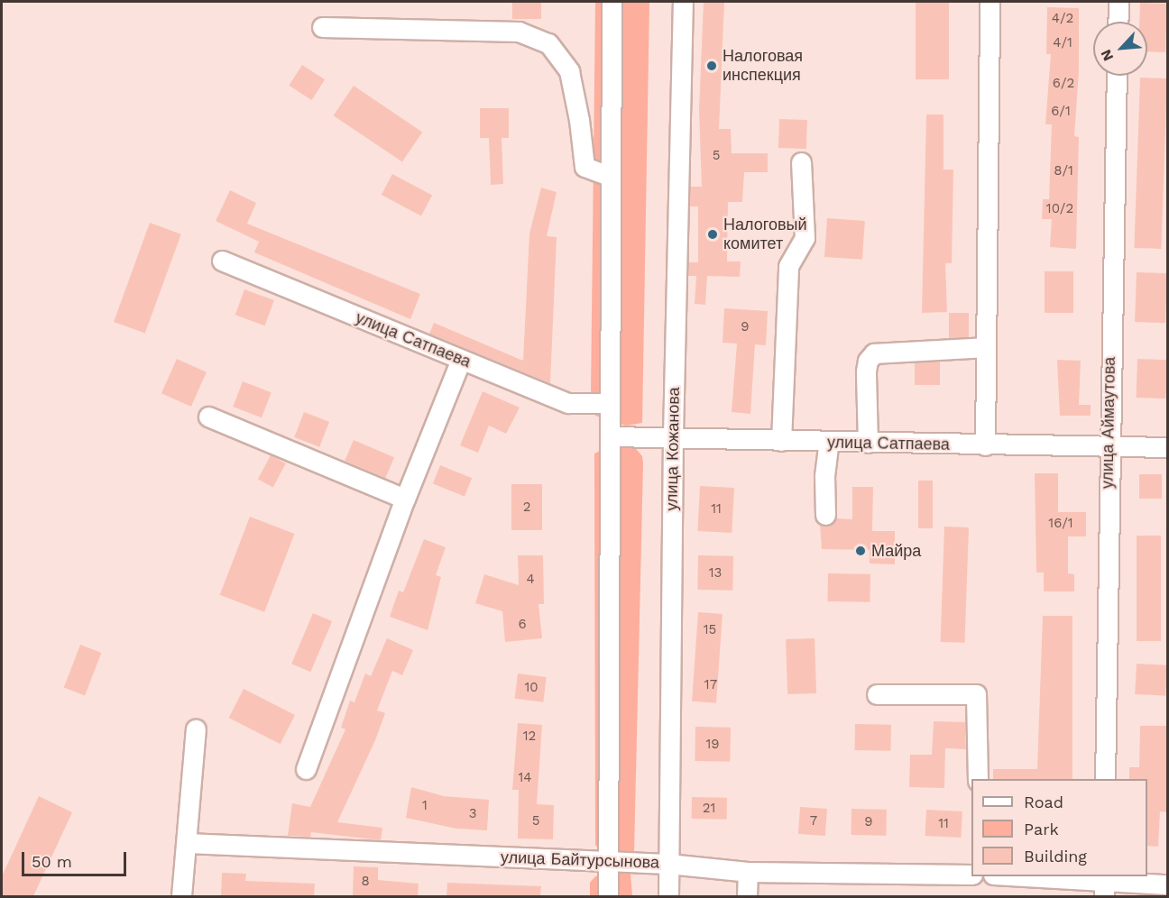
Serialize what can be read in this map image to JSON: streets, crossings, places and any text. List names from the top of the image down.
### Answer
{
  "streets": {
    "street": [
      "улица Сатпаева",
      "улица Аймаутова",
      "улица Кожанова",
      "улица Байтурсынова"
    ]
  },
  "crossings": [
    ["улица Сатпаева", "улица Аймаутова"],
    ["улица Сатпаева", "улица Кожанова"],
    ["улица Кожанова", "улица Байтурсынова"]
  ],
  "places": ["Налоговая инспекция", "Налоговый комитет", "Майра"],
  "house_numbers": [
    "4/2",
    "4/1",
    "6/2",
    "6/1",
    "5",
    "8/1",
    "10/2",
    "9",
    "2",
    "11",
    "16/1",
    "13",
    "4",
    "6",
    "15",
    "17",
    "10",
    "12",
    "19",
    "14",
    "1",
    "21",
    "3",
    "5",
    "7",
    "9",
    "11",
    "8"
  ],
  "legend": ["Road", "Park", "Building"],
  "scale_bar": "50 m",
  "north": "bottom left"
}
